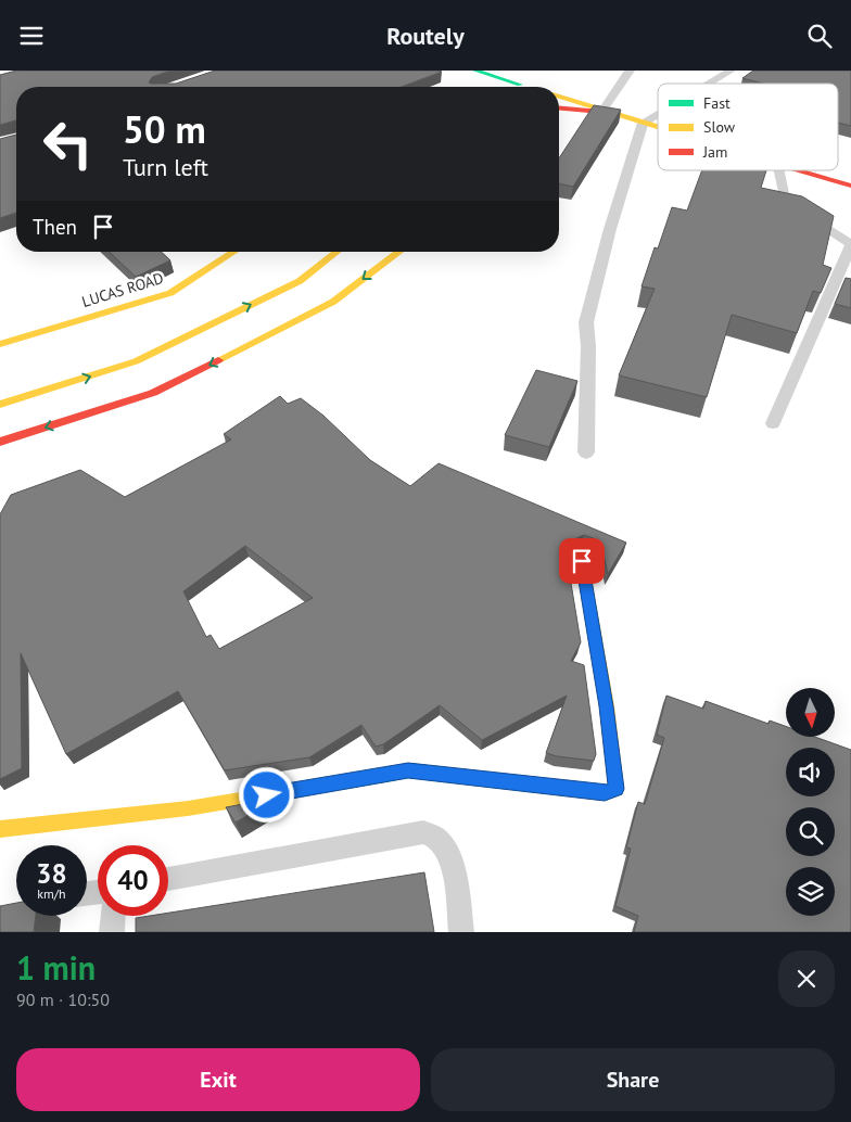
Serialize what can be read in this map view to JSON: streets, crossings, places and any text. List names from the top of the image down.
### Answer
{
  "streets": {
    "main road": ["LUCAS ROAD"]
  },
  "legend": ["Fast", "Slow", "Jam"],
  "north": "bottom",
  "page": {
    "header": "Routely",
    "turn": ["50 m", "Turn left"],
    "then": "Then",
    "speed": "38 km/h",
    "limit": "40",
    "heading": ["1 min", "90 m · 10:50"],
    "buttons": ["Exit", "Share"]
  }
}
